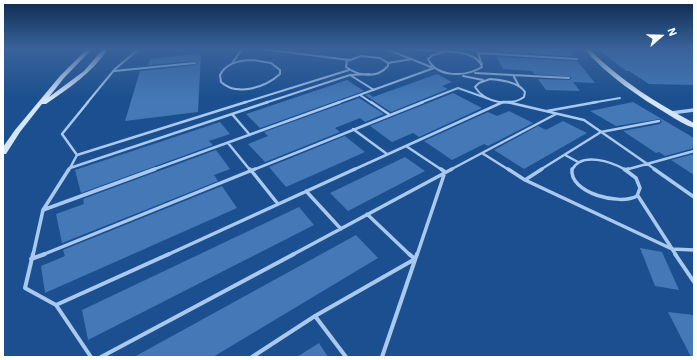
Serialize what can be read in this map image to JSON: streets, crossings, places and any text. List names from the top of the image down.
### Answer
{
  "north": "right"
}
